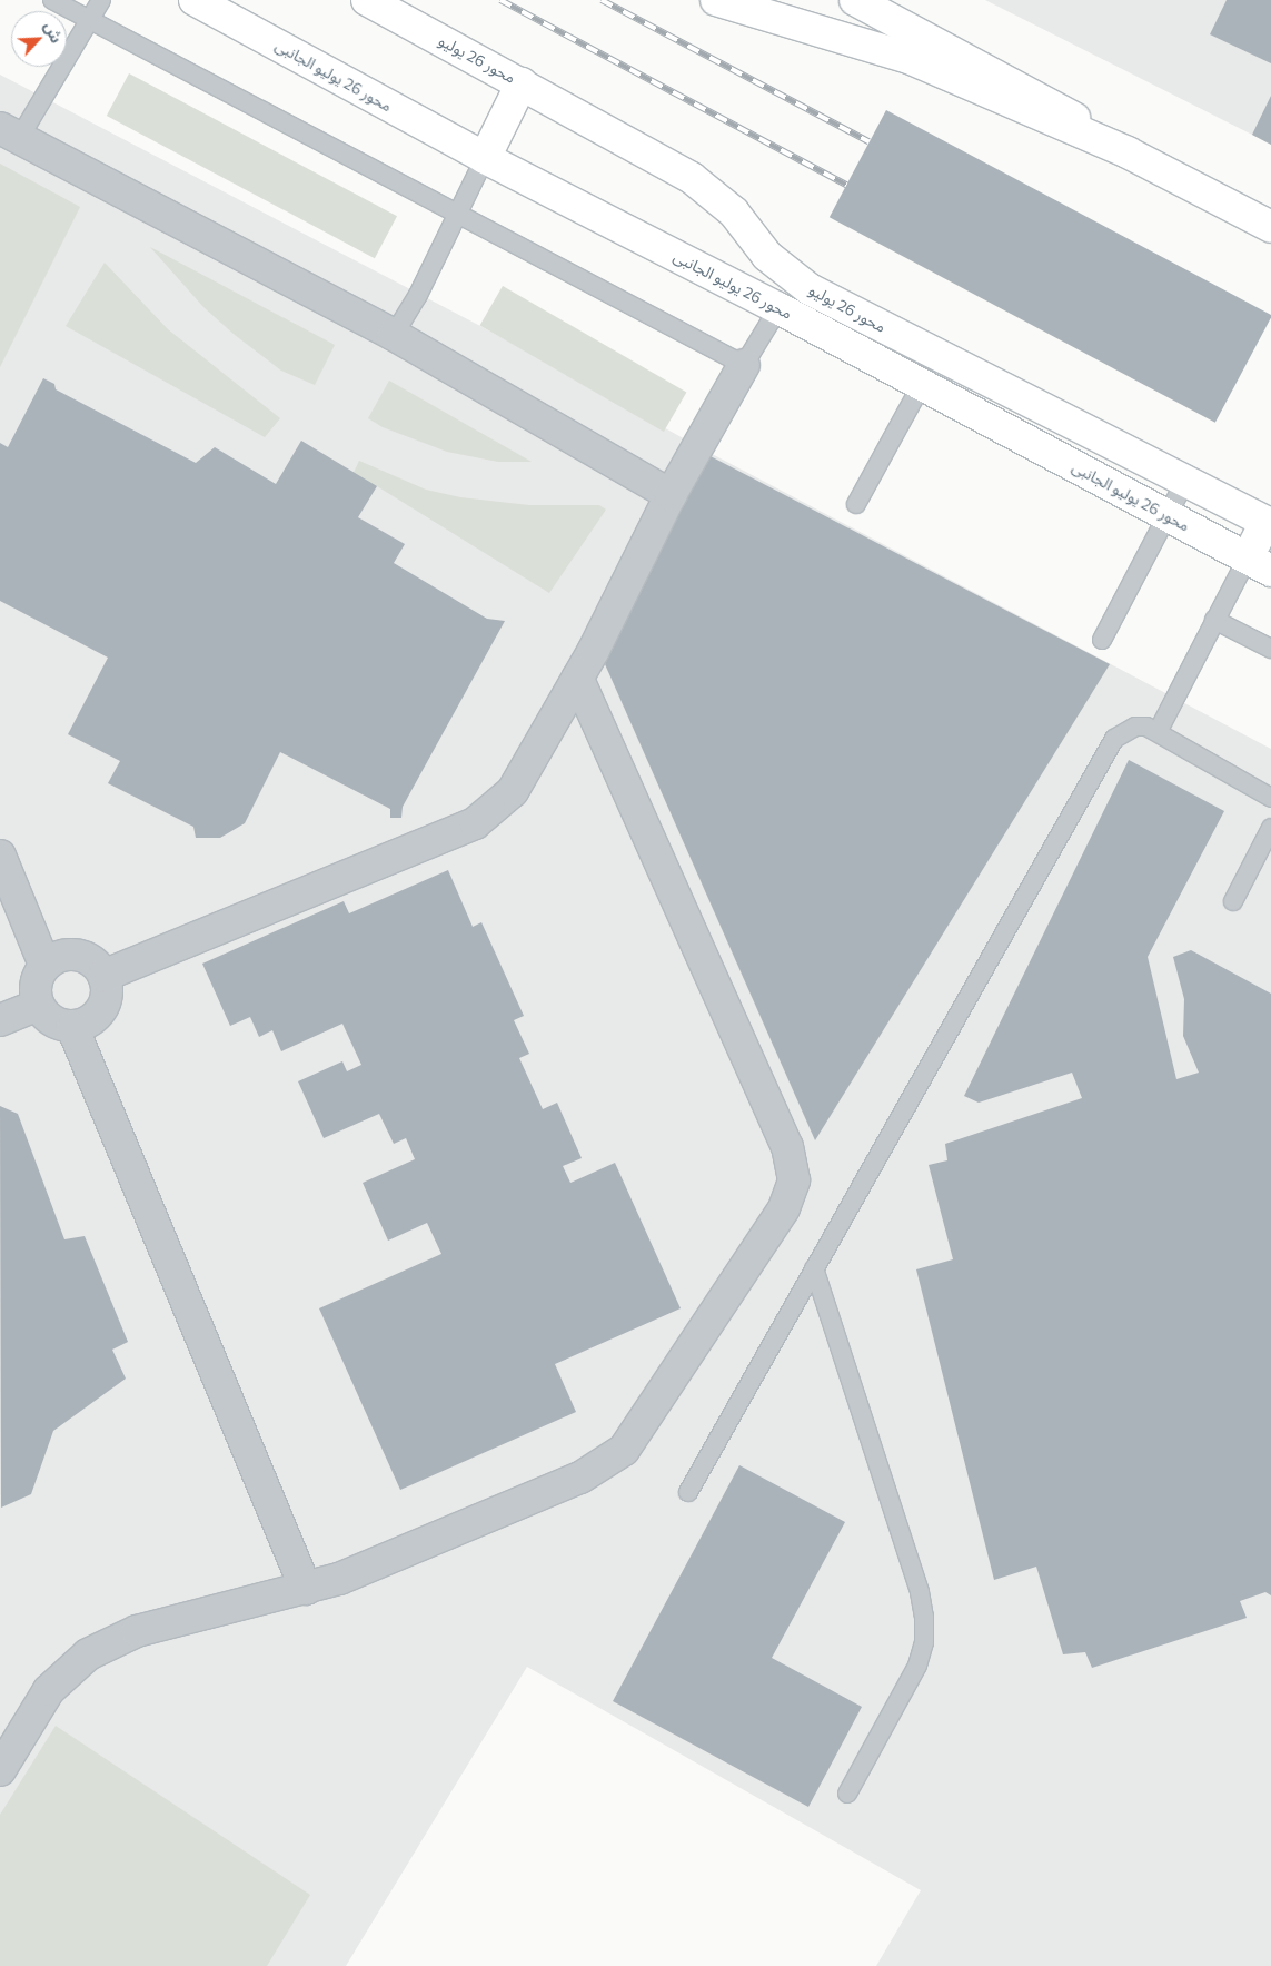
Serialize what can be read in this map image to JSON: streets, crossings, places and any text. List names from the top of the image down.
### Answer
{
  "streets": {
    "main road": ["محور 26 يوليو", "محور 26 يوليو الجانبى"]
  },
  "north": "top right"
}
